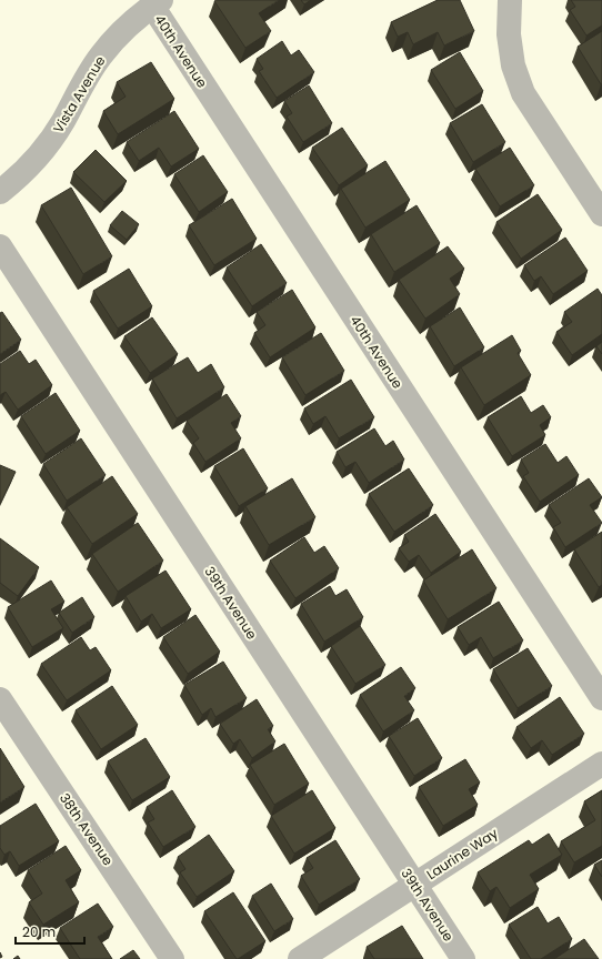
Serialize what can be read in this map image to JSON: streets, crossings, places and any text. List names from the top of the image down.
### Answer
{
  "streets": {
    "street": [
      "40th Avenue",
      "Vista Avenue",
      "39th Avenue",
      "38th Avenue",
      "Laurine Way"
    ]
  },
  "crossings": [
    ["40th Avenue", "Vista Avenue"],
    ["39th Avenue", "Laurine Way"]
  ],
  "scale_bar": "20 m"
}
